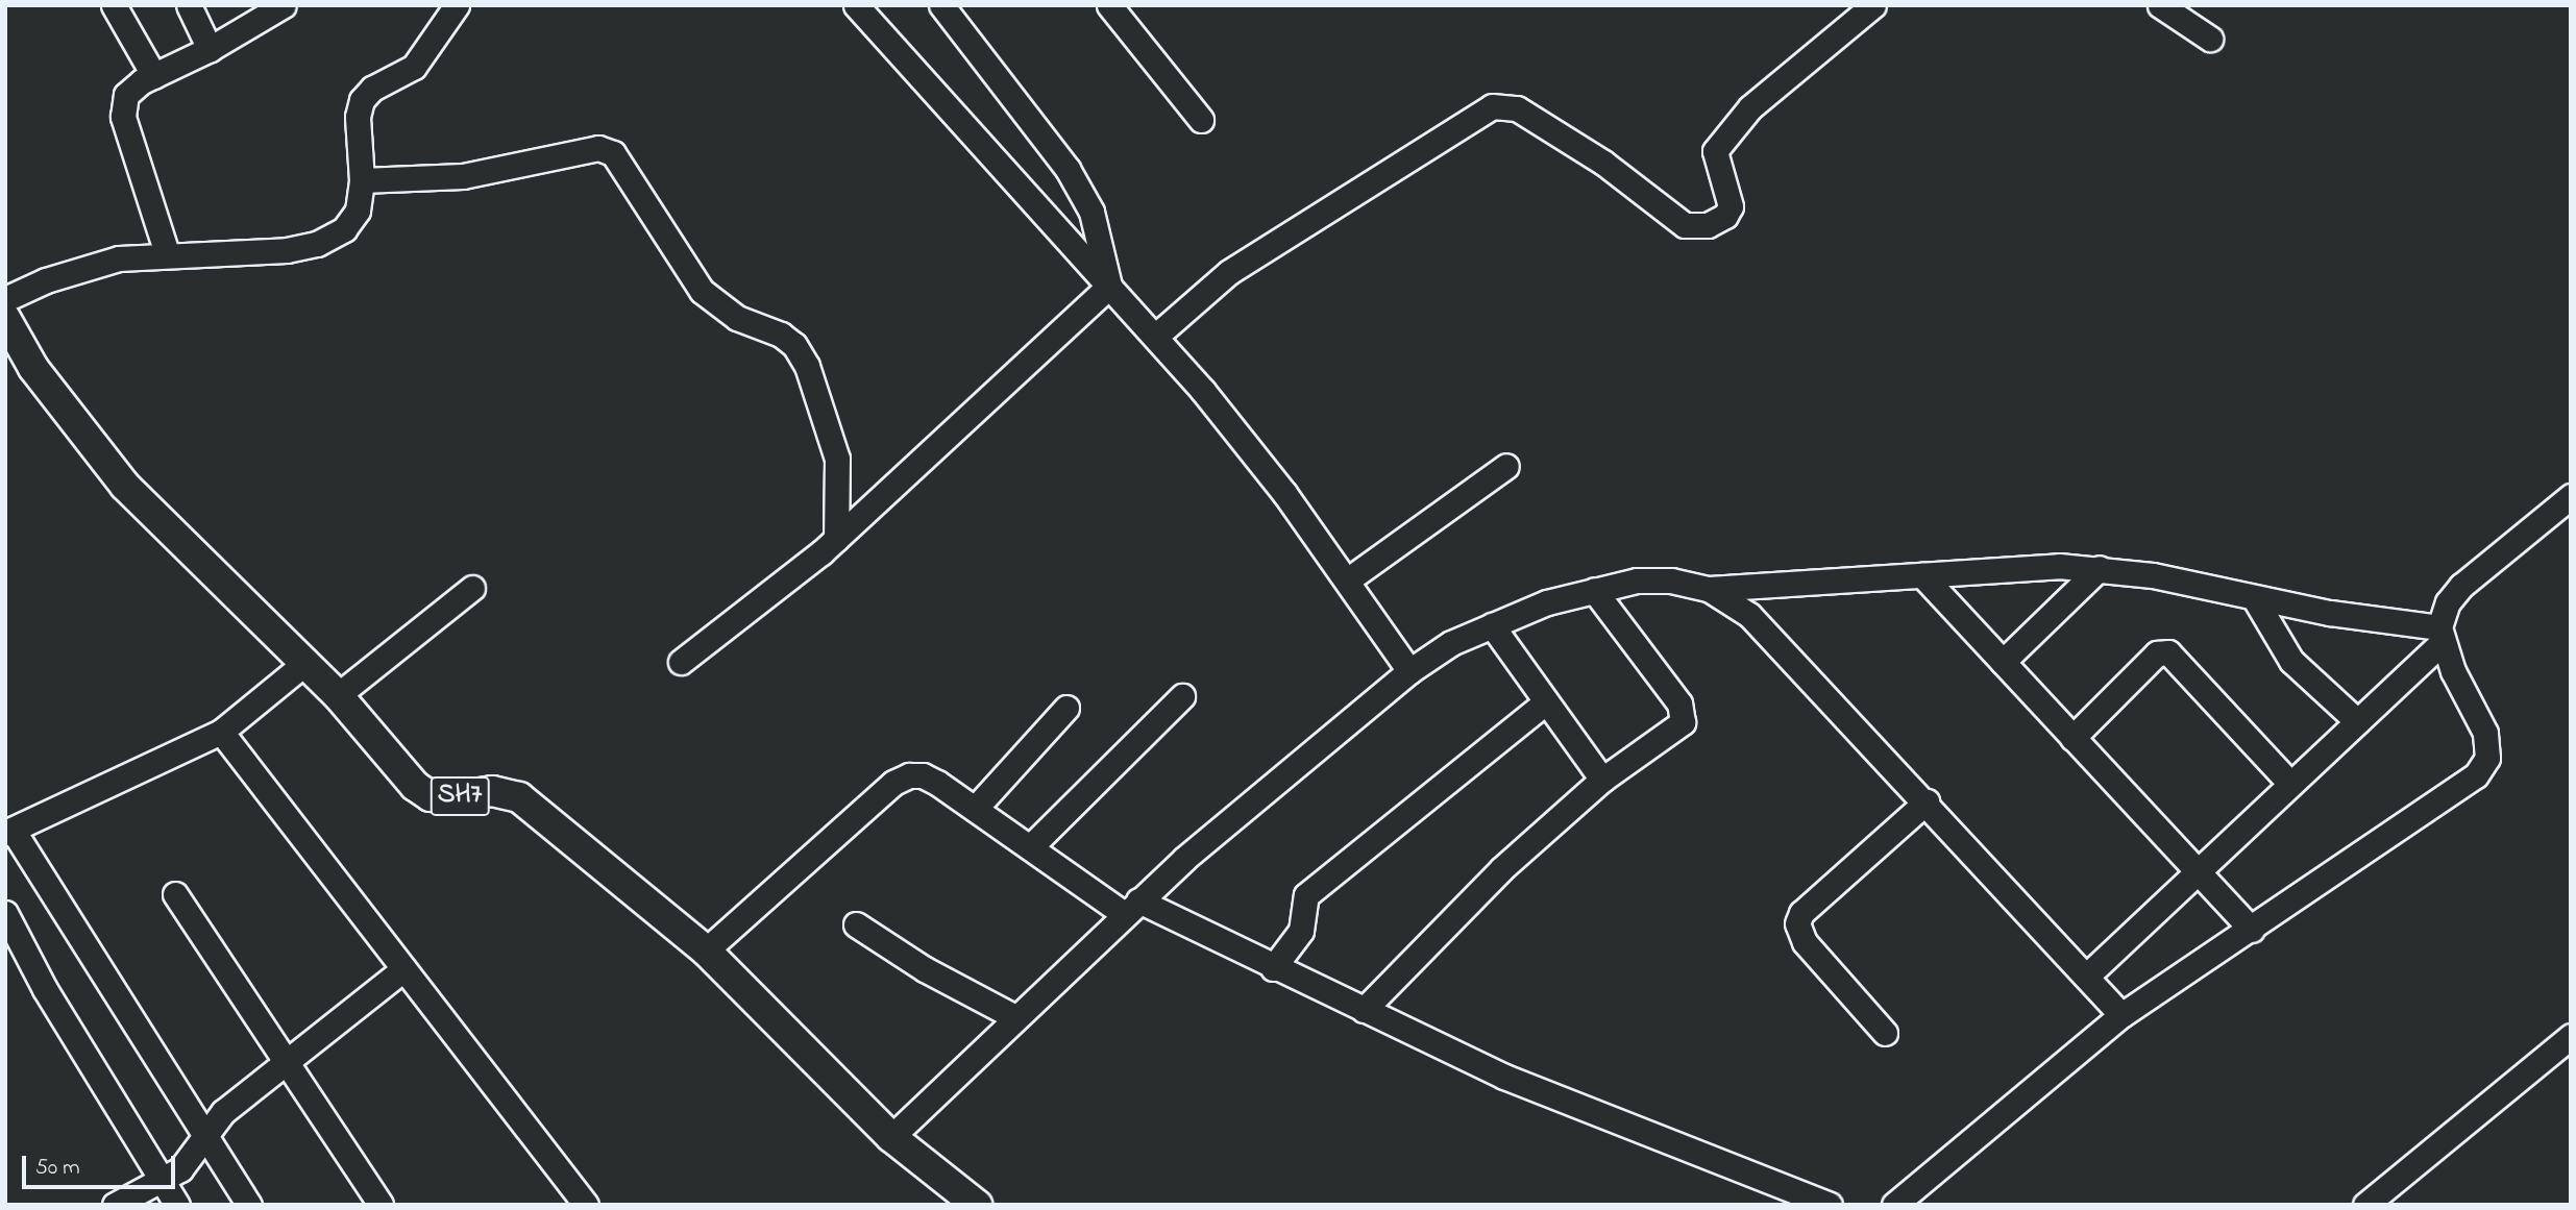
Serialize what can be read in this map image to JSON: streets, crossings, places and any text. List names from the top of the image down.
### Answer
{
  "streets": {
    "main road": ["SH7"]
  },
  "scale_bar": "50 m"
}
